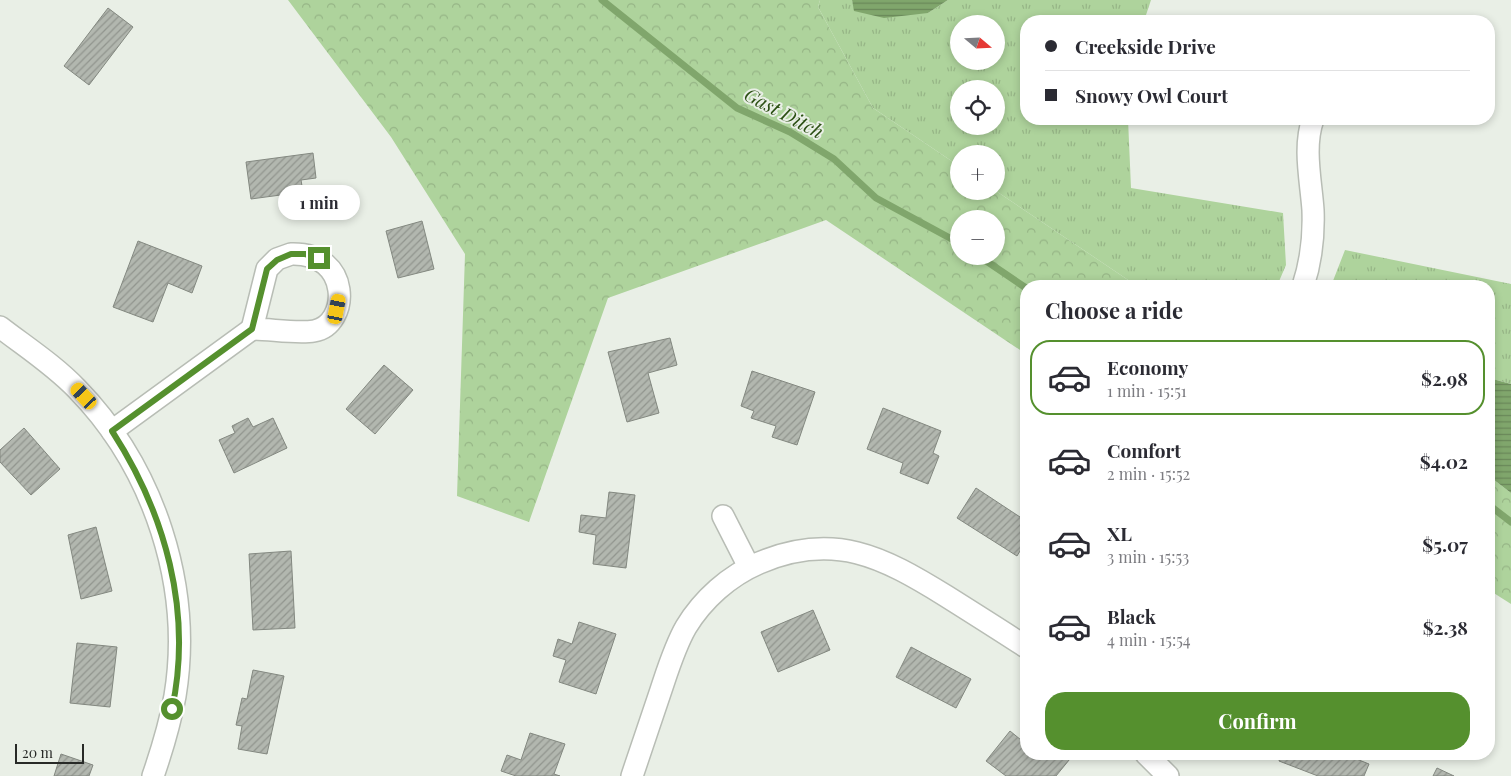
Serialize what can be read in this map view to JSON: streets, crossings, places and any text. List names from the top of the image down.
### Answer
{
  "water": ["Gast Ditch"],
  "scale_bar": "20 m",
  "north": "right",
  "page": {
    "map_buttons": ["+", "−"],
    "banner": ["Creekside Drive", "Snowy Owl Court"],
    "bubble": "1 min",
    "heading": "Choose a ride",
    "list": [
      {
        "name": "Economy",
        "note": "1 min · 15:51",
        "value": "$2.98"
      },
      {
        "name": "Comfort",
        "note": "2 min · 15:52",
        "value": "$4.02"
      },
      {
        "name": "XL",
        "note": "3 min · 15:53",
        "value": "$5.07"
      },
      {
        "name": "Black",
        "note": "4 min · 15:54",
        "value": "$2.38"
      }
    ],
    "buttons": "Confirm",
    "scale": "20 m"
  }
}
